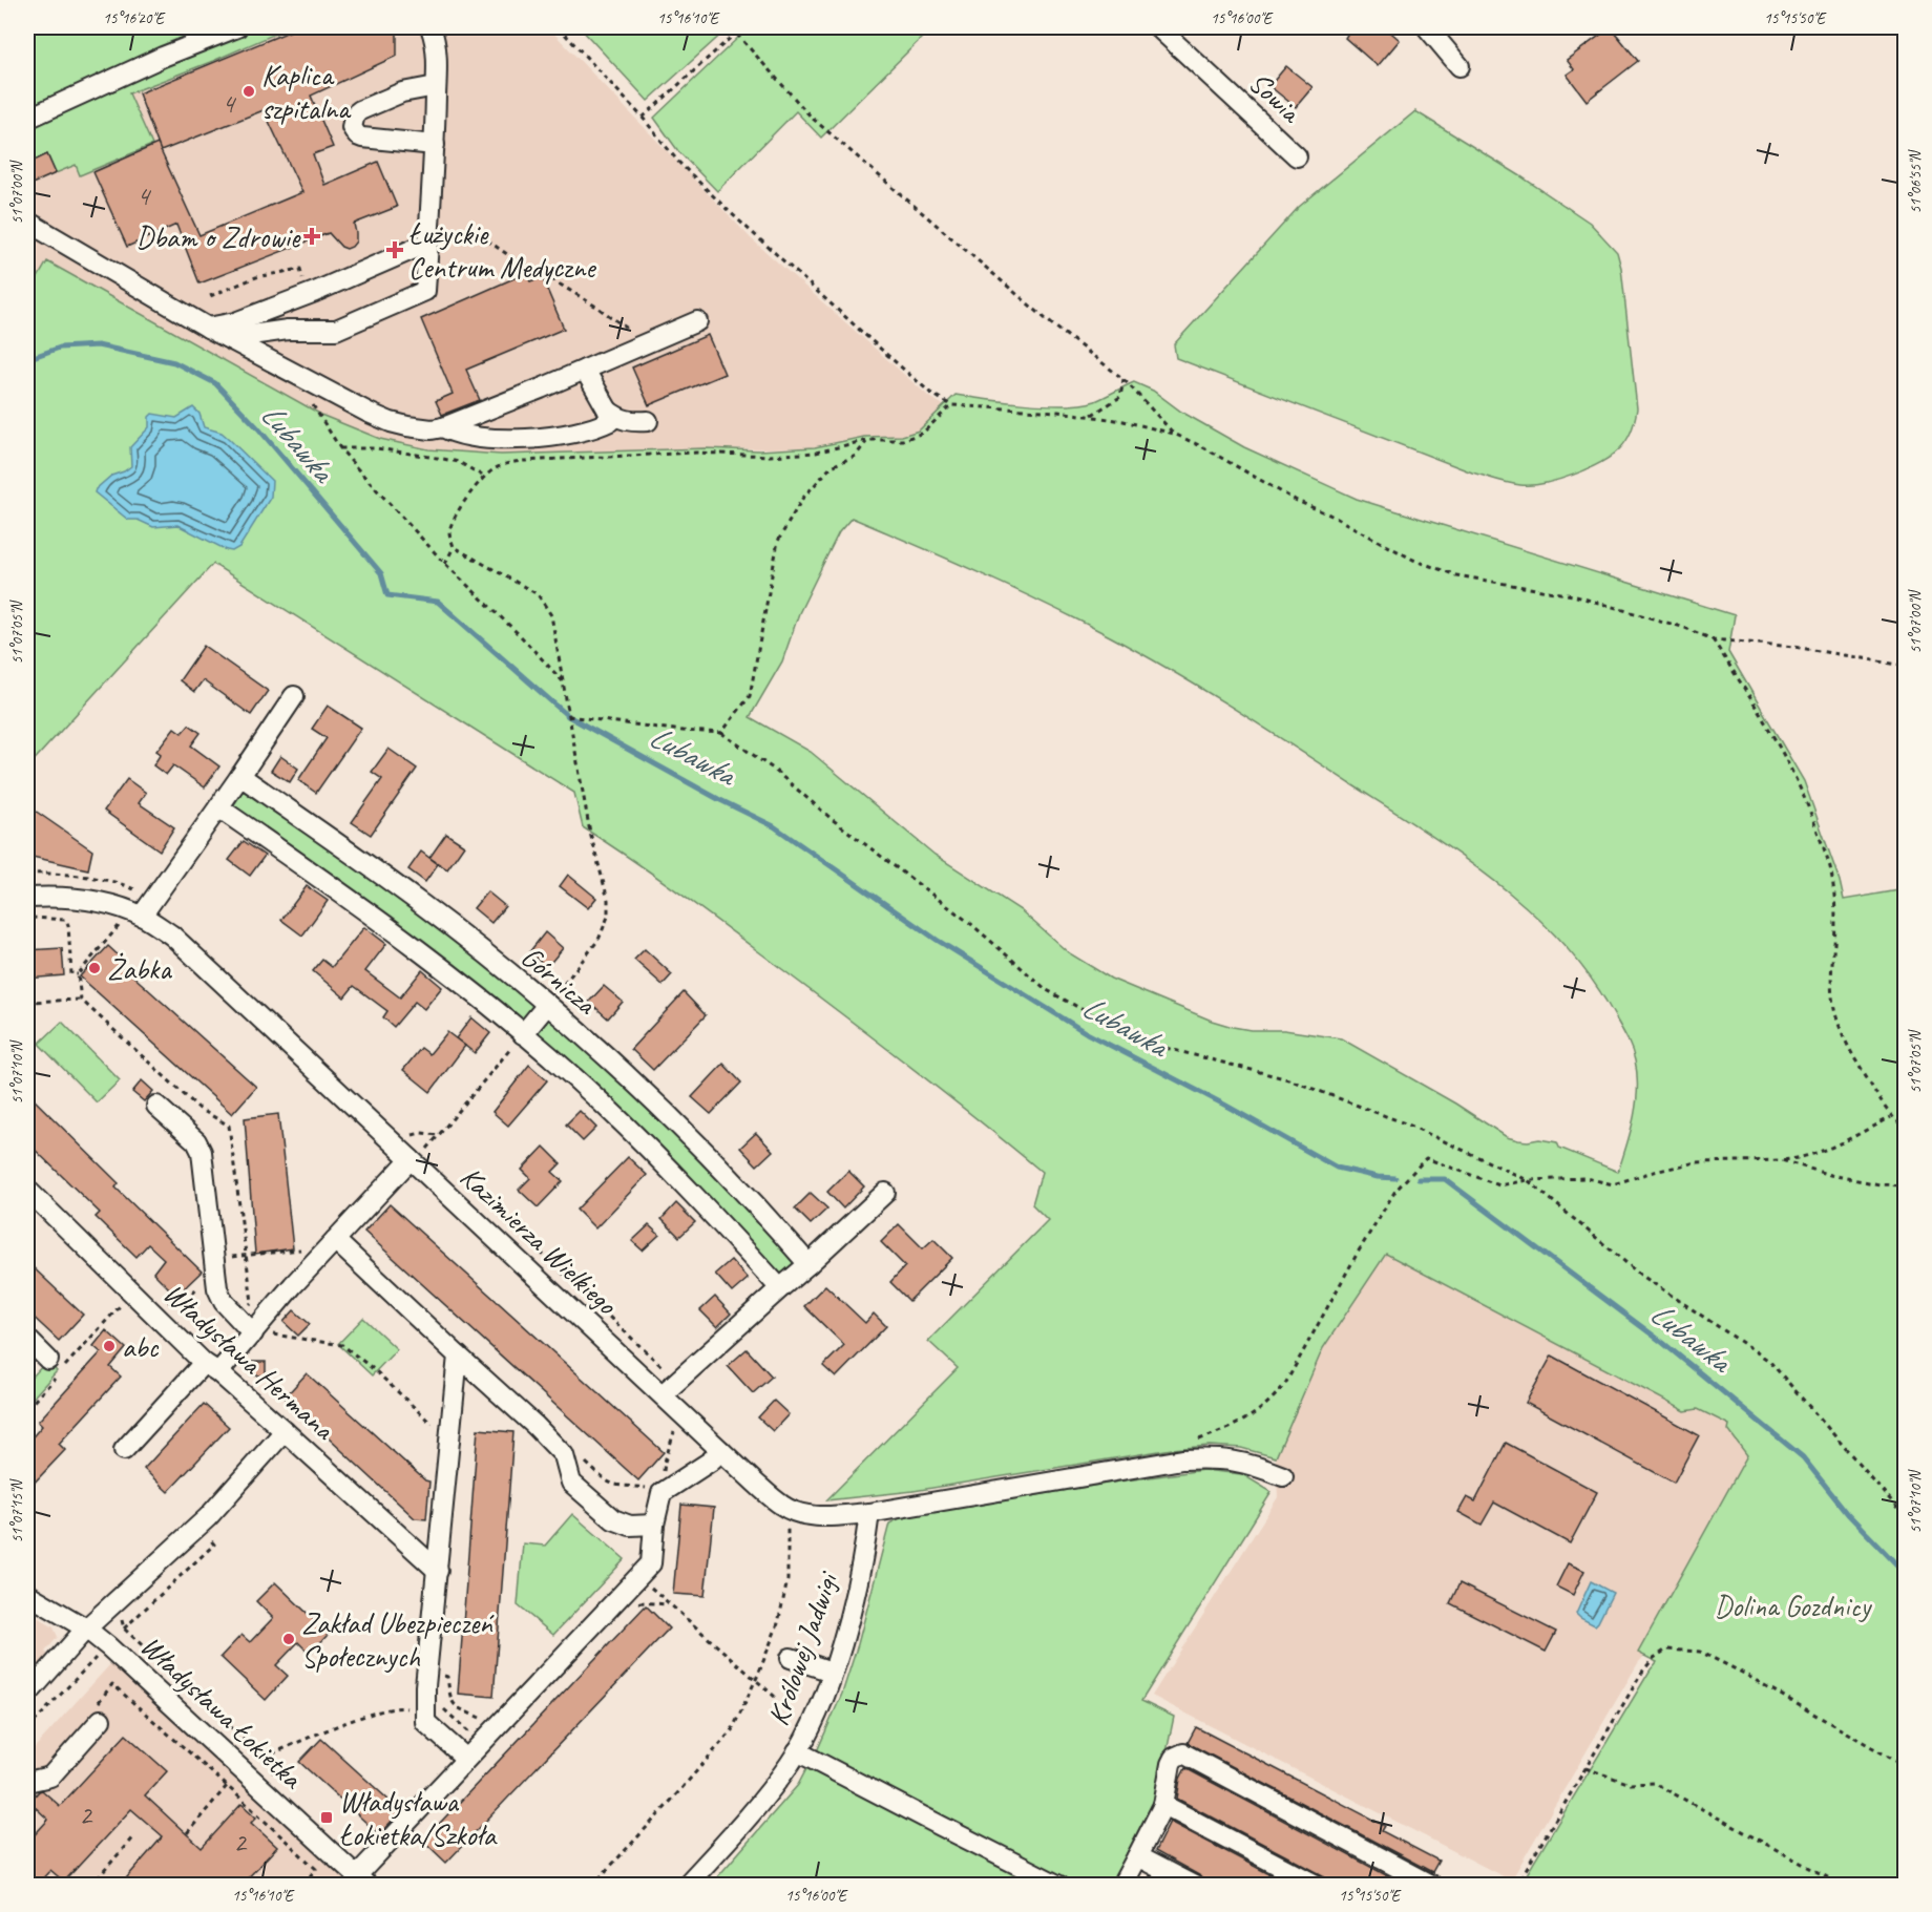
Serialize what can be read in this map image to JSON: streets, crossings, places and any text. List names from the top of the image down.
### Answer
{
  "streets": {
    "street": [
      "Sowia",
      "Górnicza",
      "Kazimierza Wielkiego",
      "Władysława Hermana",
      "Królowej Jadwigi",
      "Władysława Łokietka"
    ]
  },
  "crossings": [
    ["Kazimierza Wielkiego", "Królowej Jadwigi"]
  ],
  "water": ["Lubawka"],
  "parks": ["Dolina Gozdnicy"],
  "places": {
    "other": [
      "Kaplica szpitalna",
      "Żabka",
      "abc",
      "Zakład Ubezpieczeń Społecznych"
    ],
    "health": ["Dbam o Zdrowie", "Łużyckie Centrum Medyczne"],
    "transit": ["Władysława Łokietka/Szkoła"]
  },
  "house_numbers": [
    "4",
    "4",
    "2",
    "2"
  ],
  "coordinates": [
    "15°16'20\"E",
    "15°16'10\"E",
    "15°16'00\"E",
    "15°15'50\"E",
    "51°06'55\"N",
    "51°07'00\"N",
    "51°07'05\"N",
    "51°07'10\"N",
    "51°07'15\"N"
  ]
}
